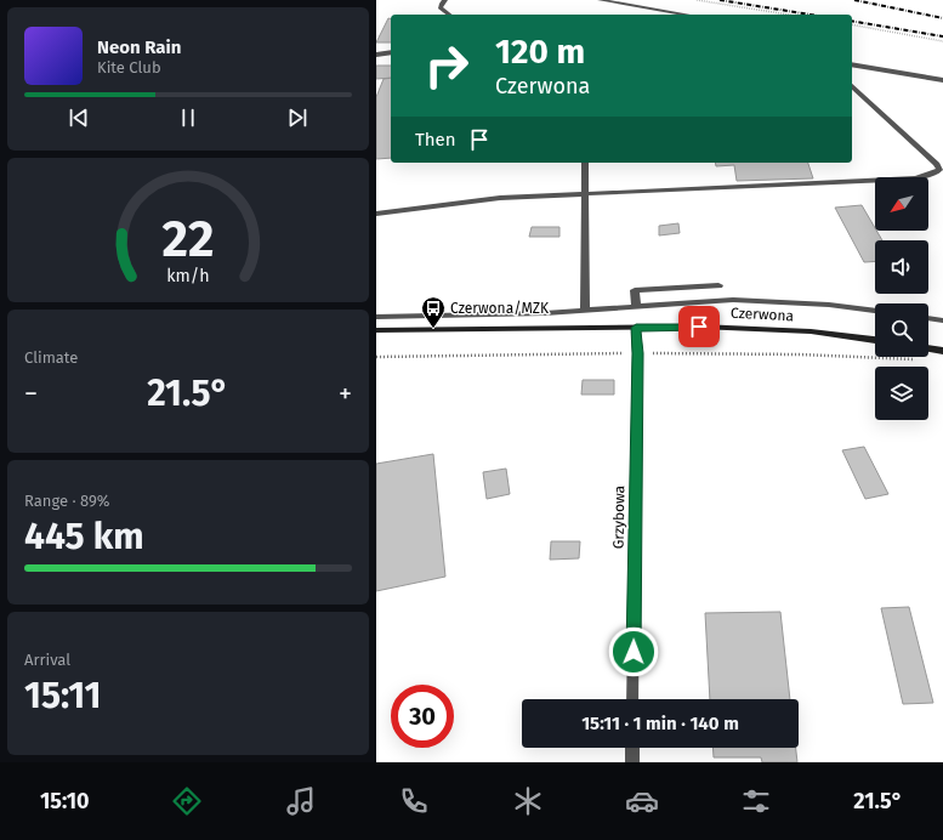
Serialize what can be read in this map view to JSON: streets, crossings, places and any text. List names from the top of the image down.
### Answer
{
  "streets": {
    "main road": ["Czerwona"],
    "street": ["Grzybowa"]
  },
  "crossings": [
    ["Czerwona", "Grzybowa"]
  ],
  "places": {
    "bus stop": ["Czerwona/MZK"]
  },
  "north": "bottom left",
  "page": {
    "turn": ["120 m", "Czerwona"],
    "song": ["Neon Rain", "Kite Club"],
    "then": "Then",
    "tile": [
      "Climate",
      ["Range · 89%", "445 km"],
      ["Arrival", "15:11"]
    ],
    "heat": ["−", "21.5°", "+"],
    "limit": "30",
    "trip": "15:11 · 1 min · 140 m",
    "tabs": ["15:10", "21.5°"],
    "gauge": ["22", "km/h"]
  }
}
